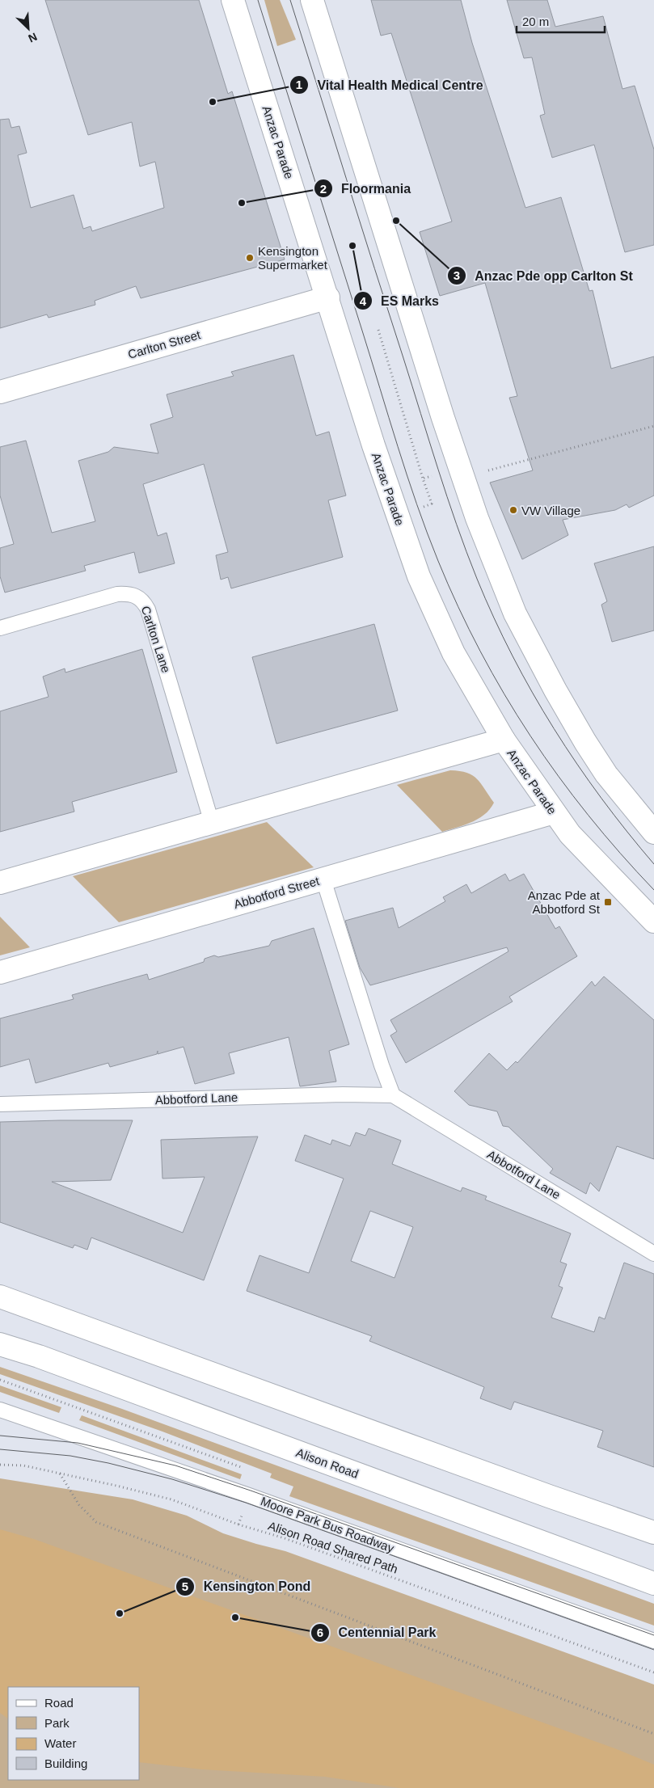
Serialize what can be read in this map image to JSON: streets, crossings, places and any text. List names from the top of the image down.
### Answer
{
  "streets": {
    "main road": [
      "Anzac Parade",
      "Carlton Street",
      "Abbotford Street",
      "Alison Road"
    ],
    "lane": ["Carlton Lane", "Abbotford Lane", "Moore Park Bus Roadway"],
    "path": ["Alison Road Shared Path"]
  },
  "crossings": [
    ["Anzac Parade", "Carlton Street"],
    ["Anzac Parade", "Abbotford Street"]
  ],
  "places": {
    "other": [
      "Vital Health Medical Centre",
      "Floormania",
      "Anzac Pde opp Carlton St",
      "ES Marks",
      "Kensington Supermarket",
      "VW Village",
      "Kensington Pond",
      "Centennial Park"
    ],
    "transit": ["Anzac Pde at Abbotford St"]
  },
  "legend": [
    "Road",
    "Park",
    "Water",
    "Building"
  ],
  "scale_bar": "20 m",
  "north": "bottom right"
}
